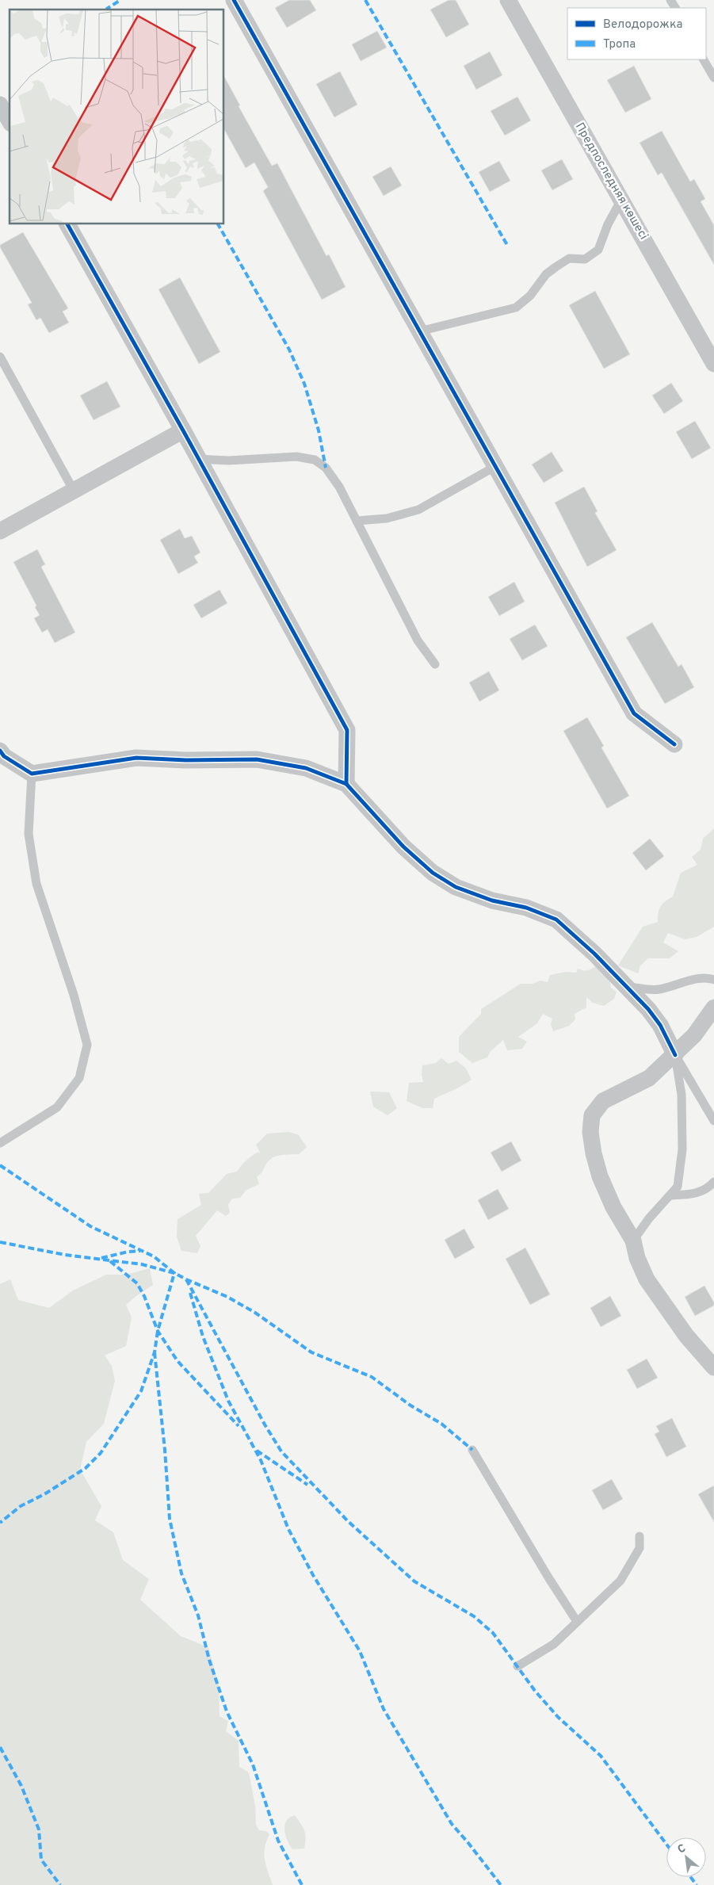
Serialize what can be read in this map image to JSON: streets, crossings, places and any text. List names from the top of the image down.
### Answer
{
  "streets": {
    "street": ["Предпоследняя көшесі"]
  },
  "legend": ["Велодорожка", "Тропа"],
  "north": "top left"
}
